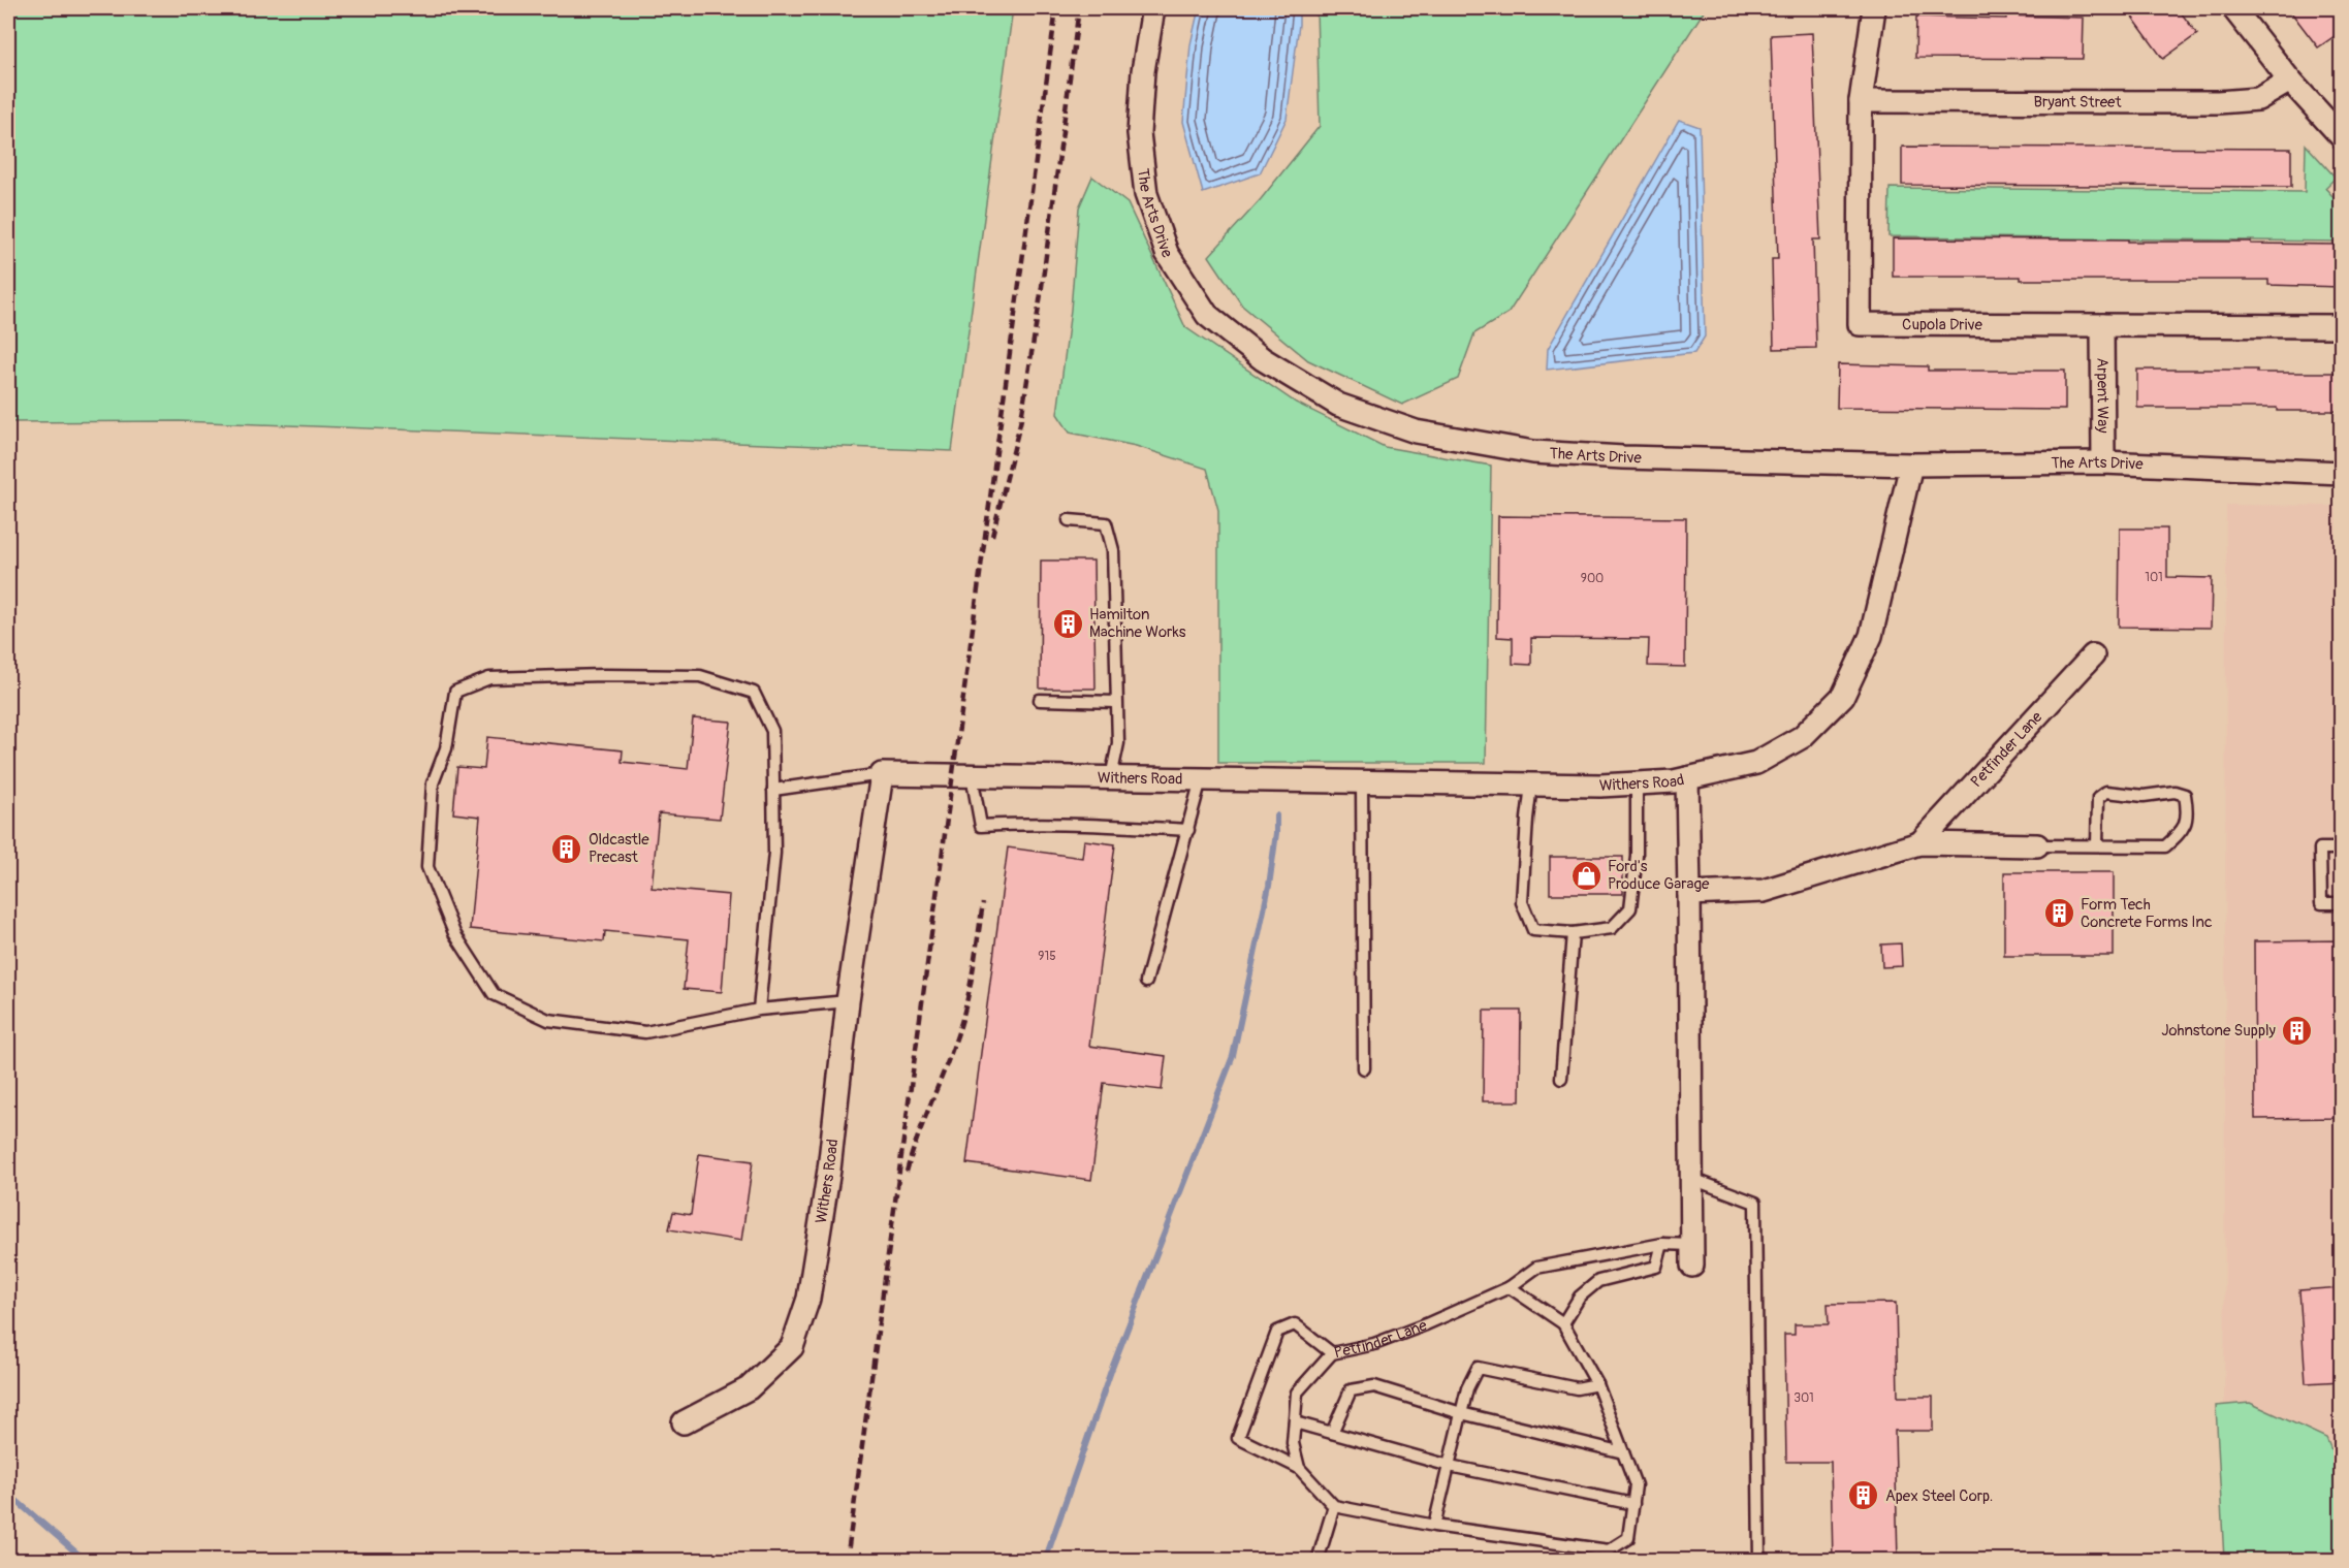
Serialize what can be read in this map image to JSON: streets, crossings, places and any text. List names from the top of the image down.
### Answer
{
  "streets": {
    "street": [
      "Bryant Street",
      "The Arts Drive",
      "Cupola Drive",
      "Arpent Way",
      "Petfinder Lane",
      "Withers Road"
    ]
  },
  "crossings": [
    ["Bryant Street", "Cupola Drive"],
    ["The Arts Drive", "Arpent Way"],
    ["The Arts Drive", "Withers Road"],
    ["Cupola Drive", "Arpent Way"],
    ["Petfinder Lane", "Withers Road"]
  ],
  "places": {
    "building": [
      "Hamilton Machine Works",
      "Oldcastle Precast",
      "Form Tech Concrete Forms Inc",
      "Johnstone Supply",
      "Apex Steel Corp."
    ],
    "shop": ["Ford's Produce Garage"]
  },
  "house_numbers": [
    "101",
    "900",
    "915",
    "301"
  ]
}
